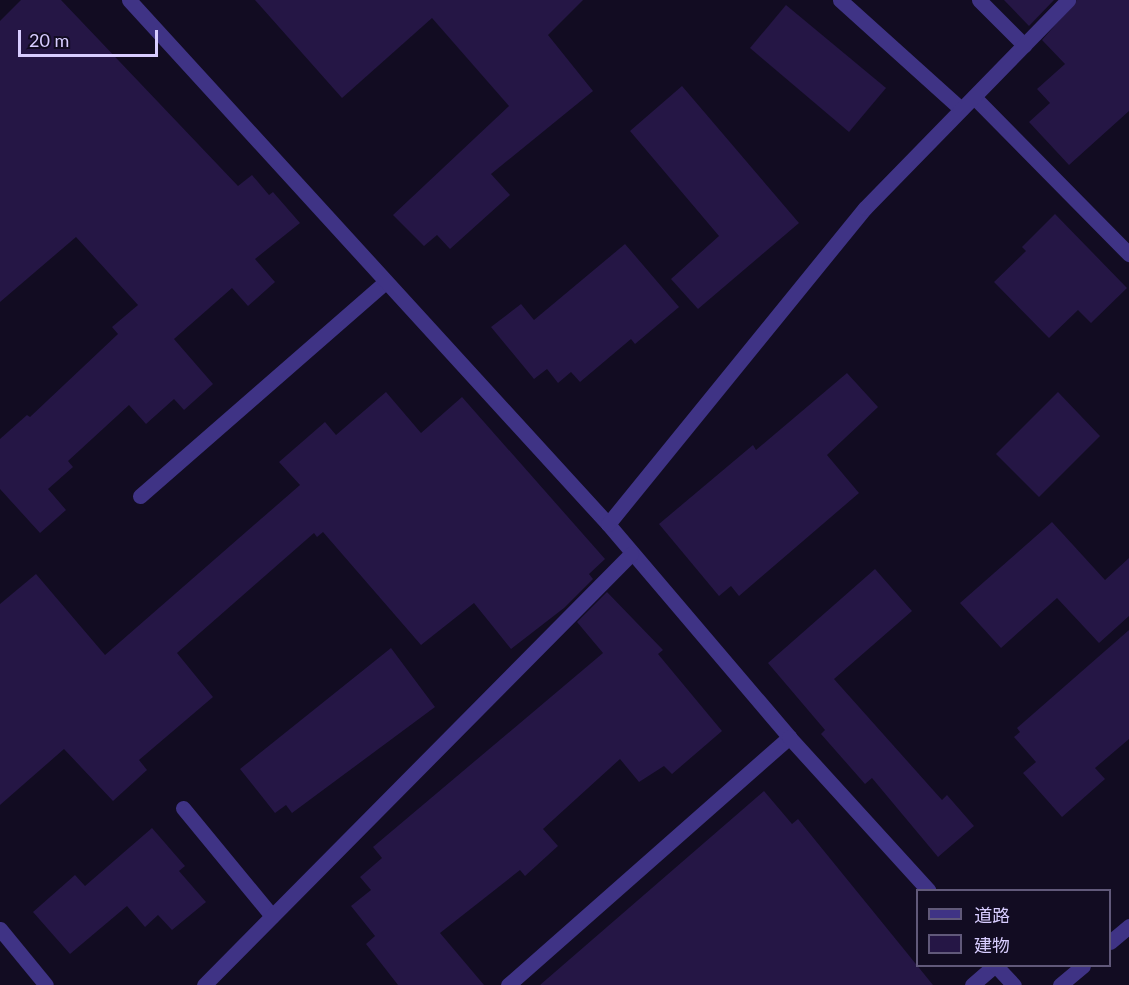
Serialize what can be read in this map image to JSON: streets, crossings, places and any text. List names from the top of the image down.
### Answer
{
  "legend": ["道路", "建物"],
  "scale_bar": "20 m"
}
